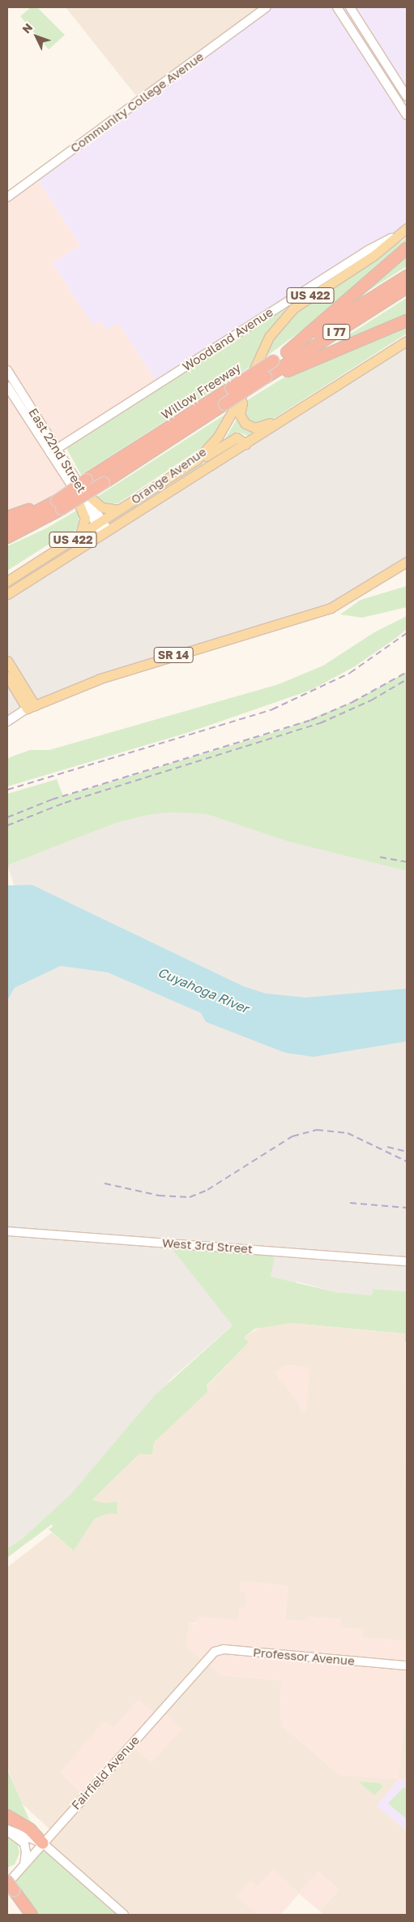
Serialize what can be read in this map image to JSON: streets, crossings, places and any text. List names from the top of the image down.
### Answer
{
  "streets": {
    "highway": ["I 77", "Willow Freeway"],
    "main road": [
      "US 422",
      "Woodland Avenue",
      "Orange Avenue",
      "SR 14"
    ],
    "street": [
      "Community College Avenue",
      "East 22nd Street",
      "West 3rd Street",
      "Professor Avenue",
      "Fairfield Avenue"
    ]
  },
  "crossings": [
    ["I 77", "Willow Freeway"],
    ["Woodland Avenue", "East 22nd Street"],
    ["Woodland Avenue", "Orange Avenue"],
    ["Willow Freeway", "East 22nd Street"],
    ["East 22nd Street", "Orange Avenue"],
    ["Professor Avenue", "Fairfield Avenue"]
  ],
  "water": ["Cuyahoga River"],
  "north": "top left"
}
